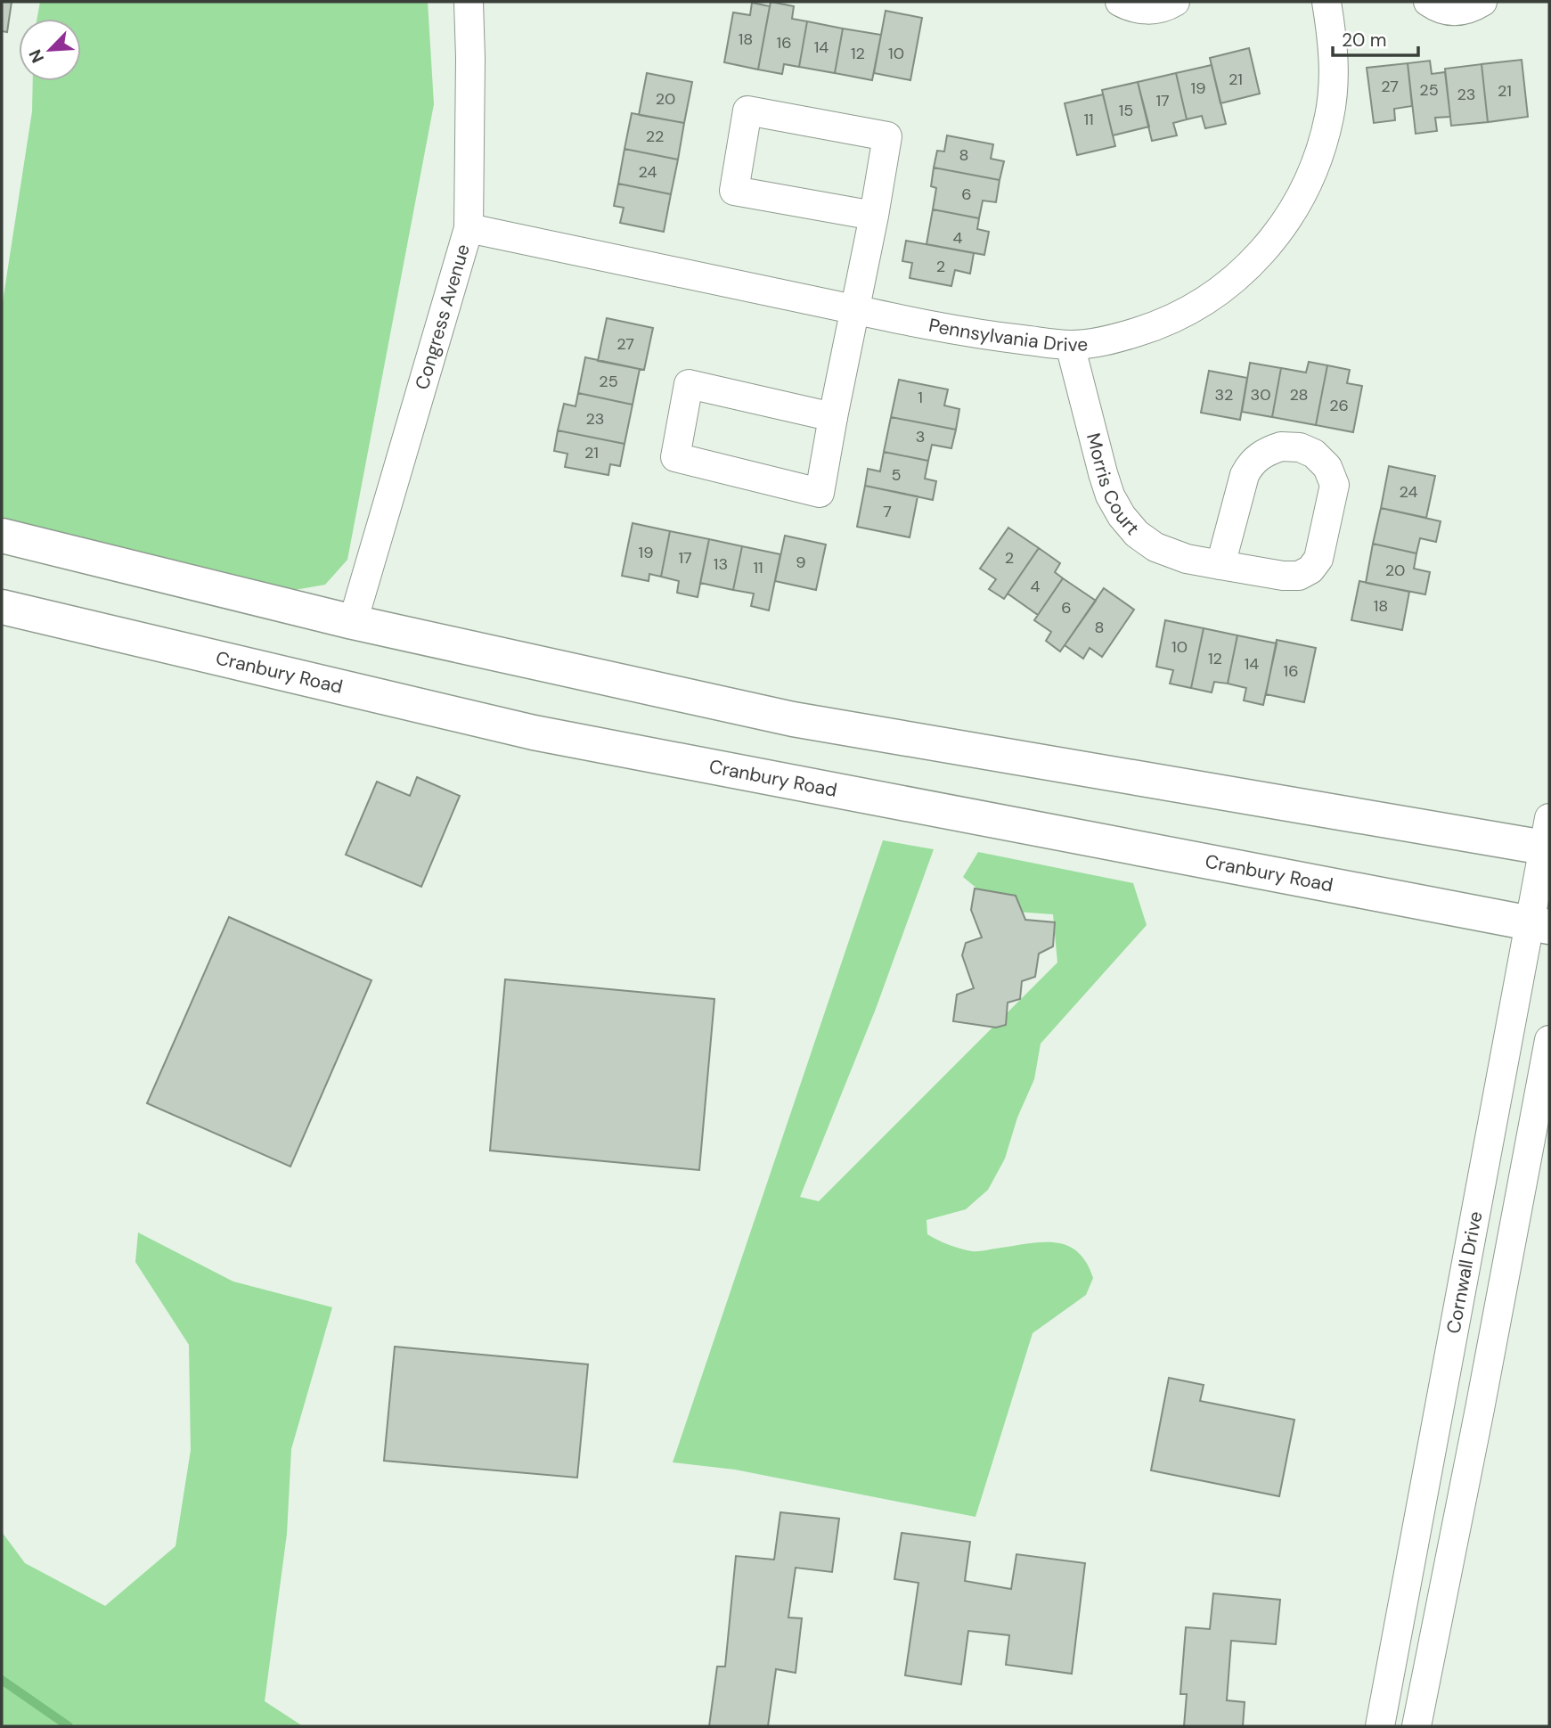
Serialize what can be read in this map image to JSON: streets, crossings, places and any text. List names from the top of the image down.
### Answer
{
  "streets": {
    "main road": ["Cranbury Road"],
    "street": [
      "Congress Avenue",
      "Pennsylvania Drive",
      "Morris Court",
      "Cornwall Drive"
    ]
  },
  "crossings": [
    ["Congress Avenue", "Pennsylvania Drive"],
    ["Pennsylvania Drive", "Morris Court"],
    ["Cranbury Road", "Cornwall Drive"]
  ],
  "house_numbers": [
    "18",
    "16",
    "14",
    "12",
    "10",
    "21",
    "27",
    "19",
    "25",
    "21",
    "23",
    "20",
    "17",
    "15",
    "11",
    "22",
    "8",
    "24",
    "6",
    "4",
    "2",
    "27",
    "25",
    "32",
    "30",
    "28",
    "1",
    "26",
    "23",
    "3",
    "21",
    "5",
    "24",
    "7",
    "19",
    "17",
    "2",
    "9",
    "13",
    "11",
    "20",
    "4",
    "18",
    "6",
    "8",
    "10",
    "12",
    "14",
    "16"
  ],
  "scale_bar": "20 m",
  "north": "bottom left"
}
